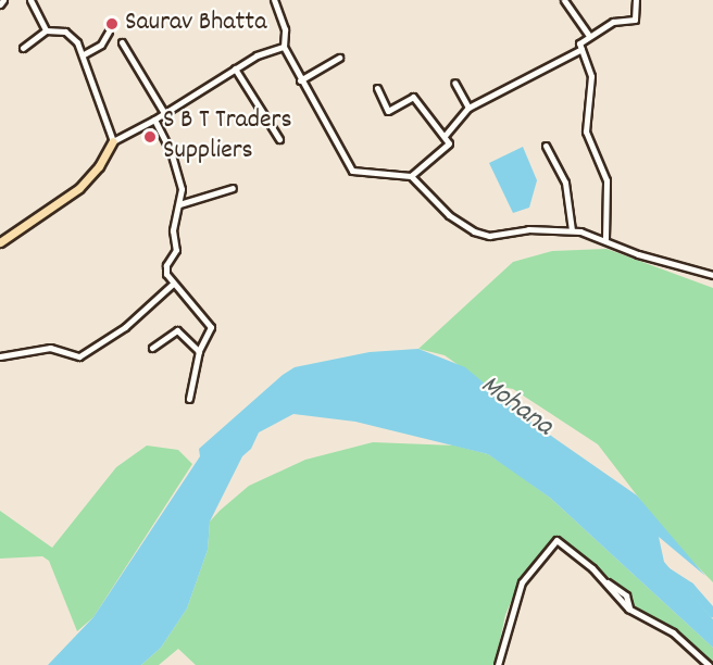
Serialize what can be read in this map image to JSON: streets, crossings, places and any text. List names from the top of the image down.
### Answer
{
  "water": ["Mohana"],
  "places": ["Saurav Bhatta", "S B T Traders Suppliers"]
}
